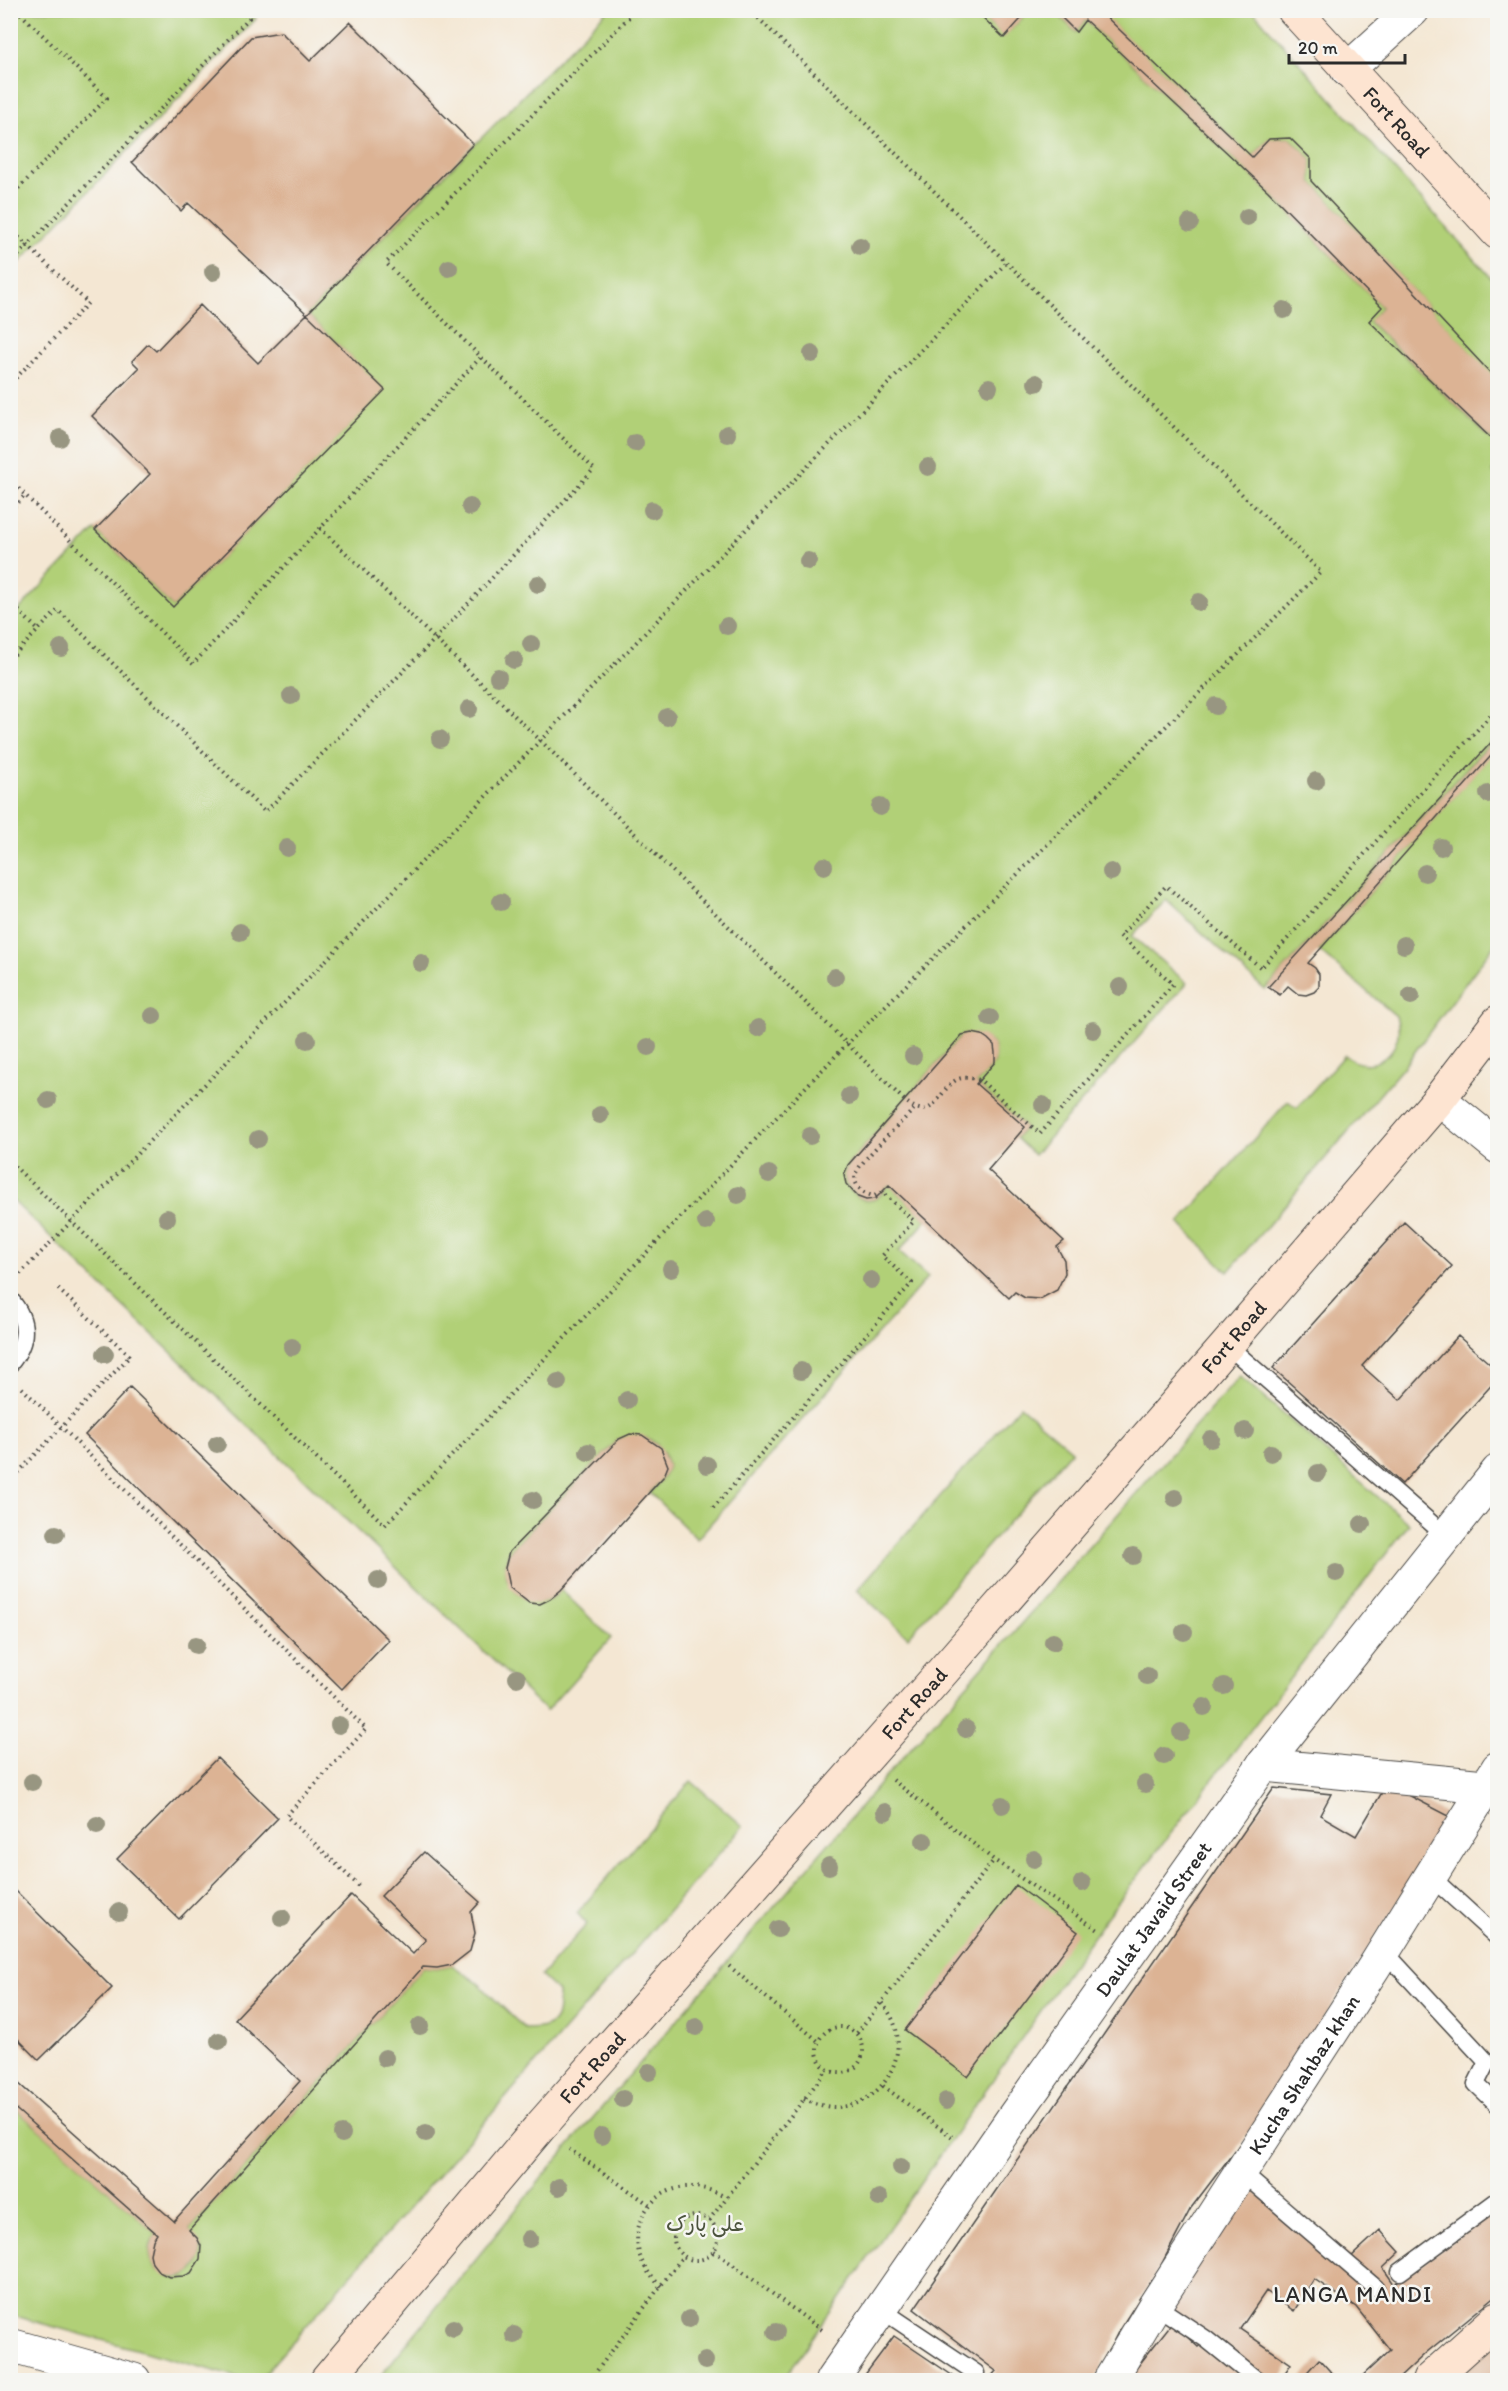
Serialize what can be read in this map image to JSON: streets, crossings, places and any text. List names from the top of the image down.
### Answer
{
  "streets": {
    "street": ["Fort Road", "Daulat Javaid Street", "Kucha Shahbaz khan"]
  },
  "districts": ["LANGA MANDI"],
  "parks": ["علی پارک"],
  "scale_bar": "20 m"
}
